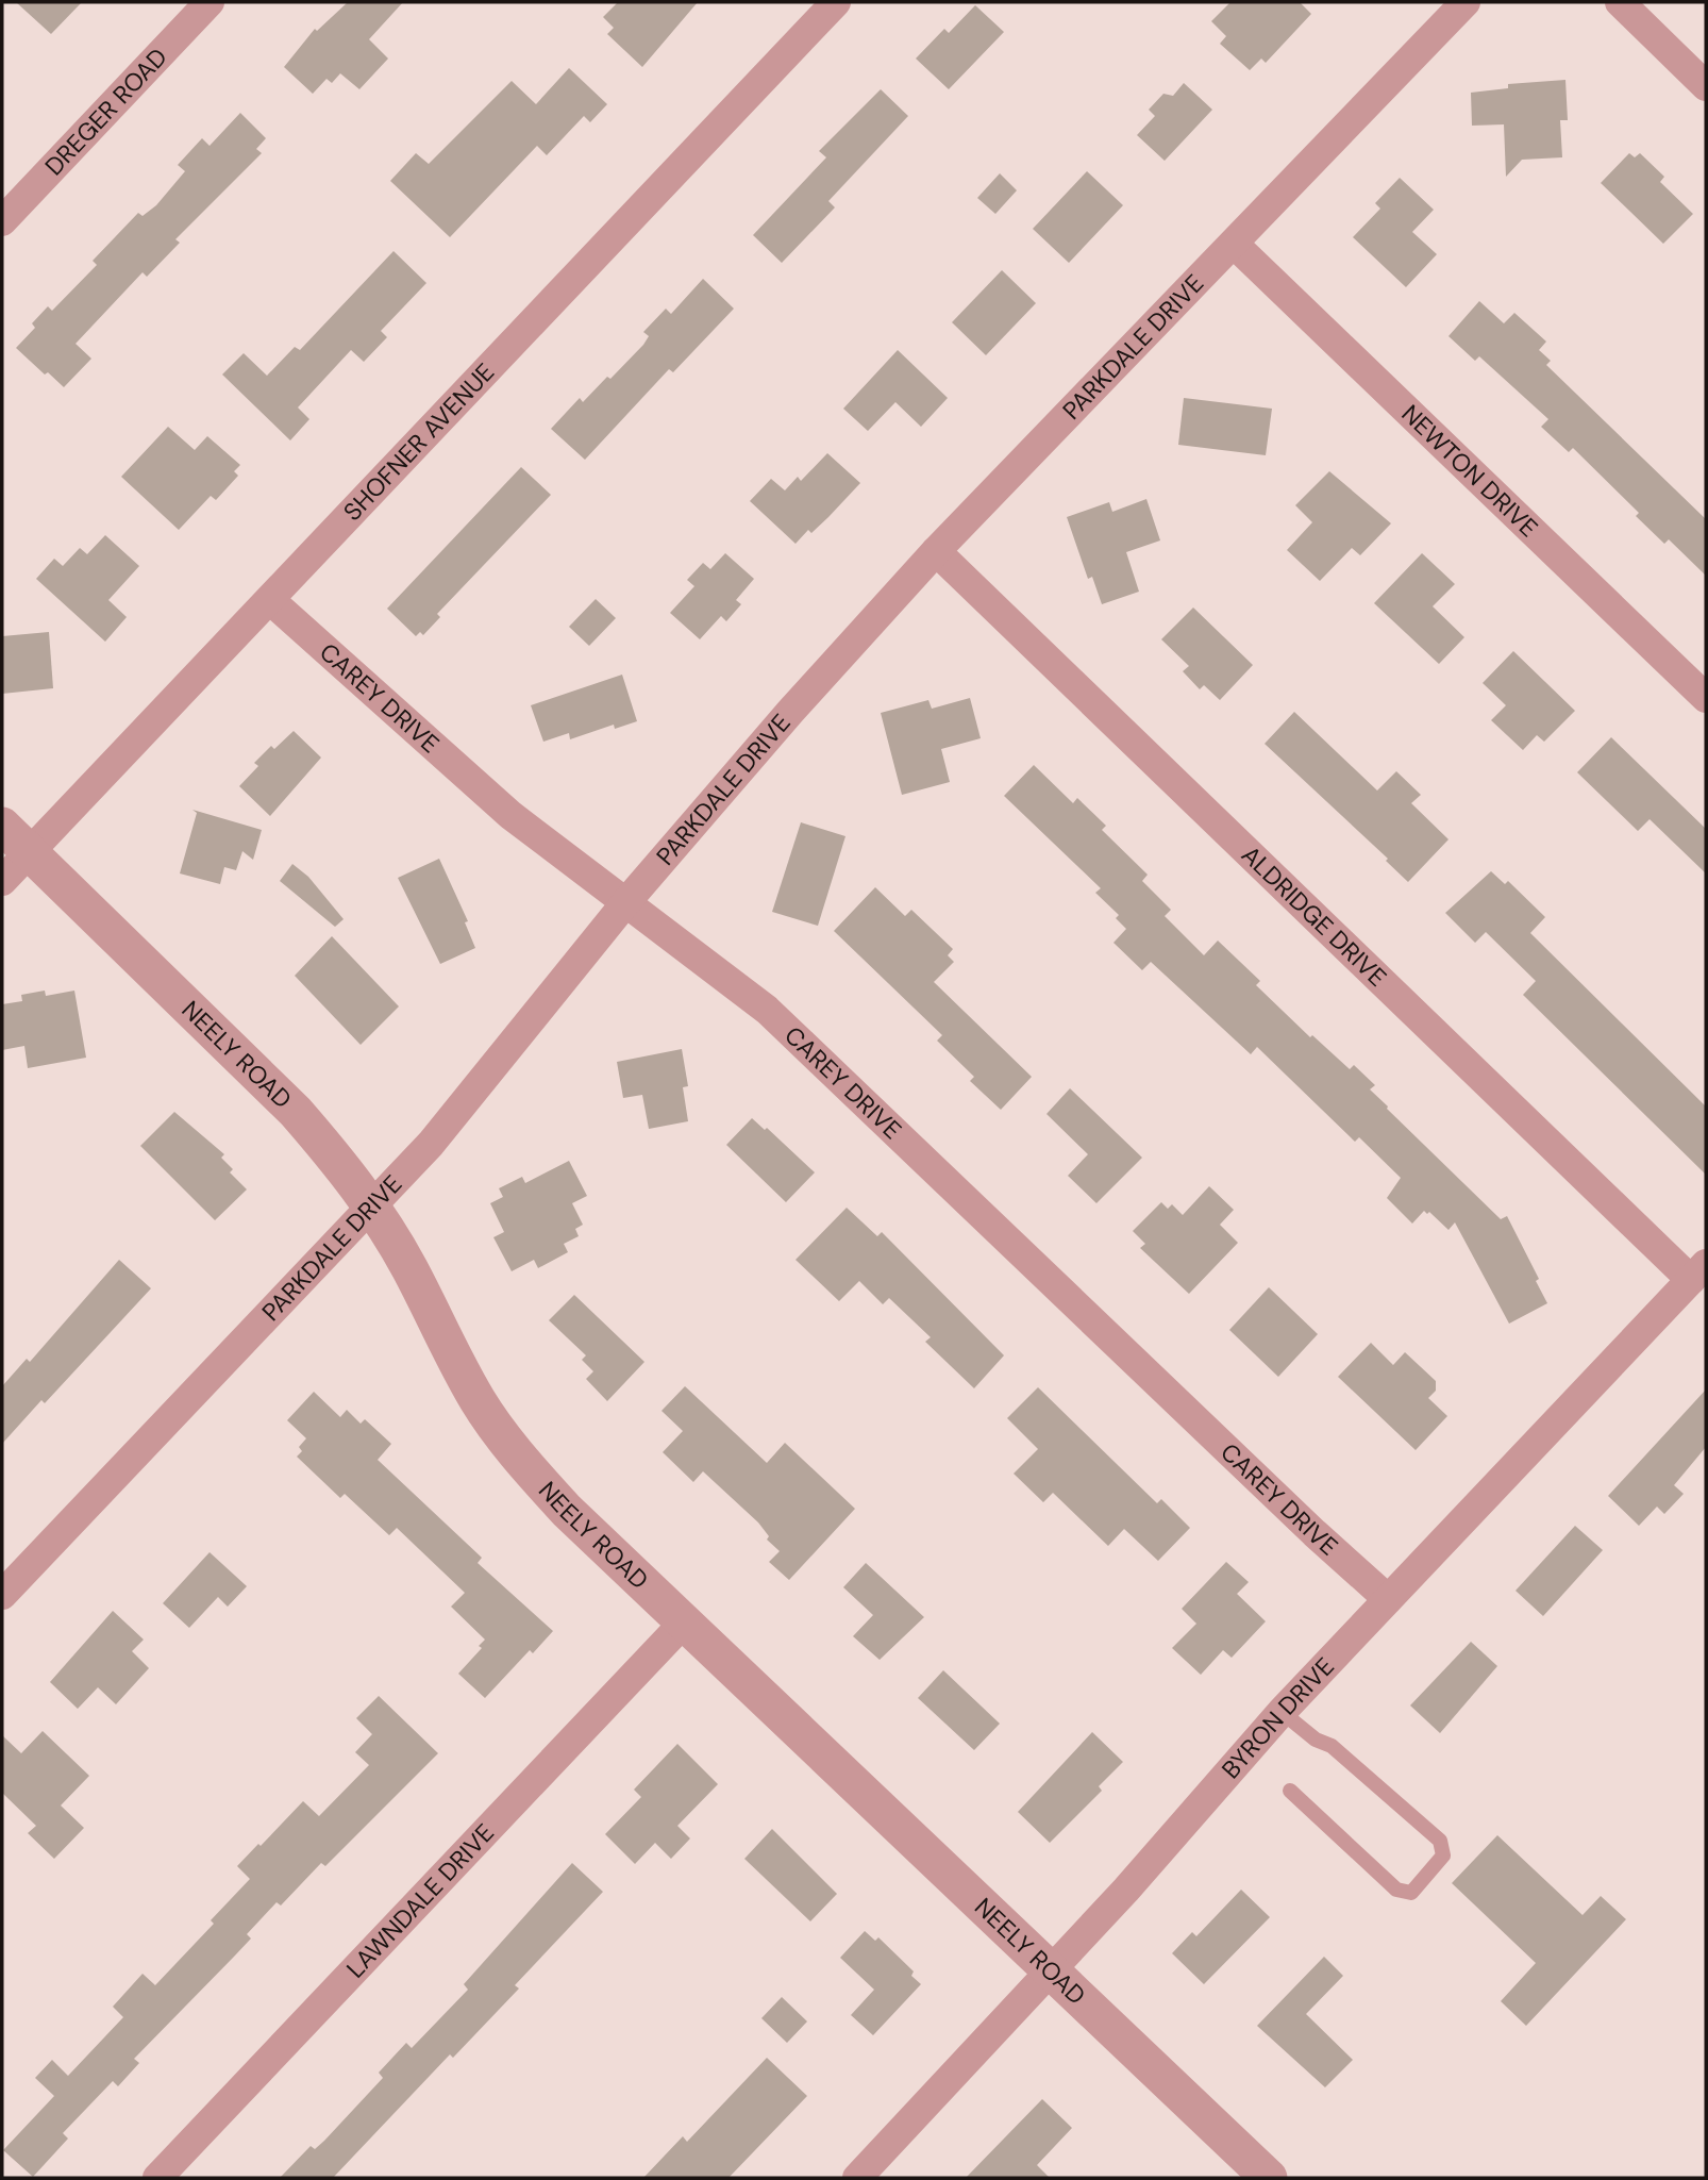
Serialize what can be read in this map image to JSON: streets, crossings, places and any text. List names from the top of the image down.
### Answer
{
  "streets": {
    "street": [
      "DREGER ROAD",
      "PARKDALE DRIVE",
      "SHOFNER AVENUE",
      "NEWTON DRIVE",
      "CAREY DRIVE",
      "ALDRIDGE DRIVE",
      "NEELY ROAD",
      "BYRON DRIVE",
      "LAWNDALE DRIVE"
    ]
  },
  "crossings": [
    ["PARKDALE DRIVE", "NEWTON DRIVE"],
    ["PARKDALE DRIVE", "CAREY DRIVE"],
    ["PARKDALE DRIVE", "ALDRIDGE DRIVE"],
    ["PARKDALE DRIVE", "NEELY ROAD"],
    ["SHOFNER AVENUE", "CAREY DRIVE"],
    ["SHOFNER AVENUE", "NEELY ROAD"],
    ["CAREY DRIVE", "BYRON DRIVE"],
    ["ALDRIDGE DRIVE", "BYRON DRIVE"],
    ["NEELY ROAD", "BYRON DRIVE"],
    ["NEELY ROAD", "LAWNDALE DRIVE"]
  ]
}
